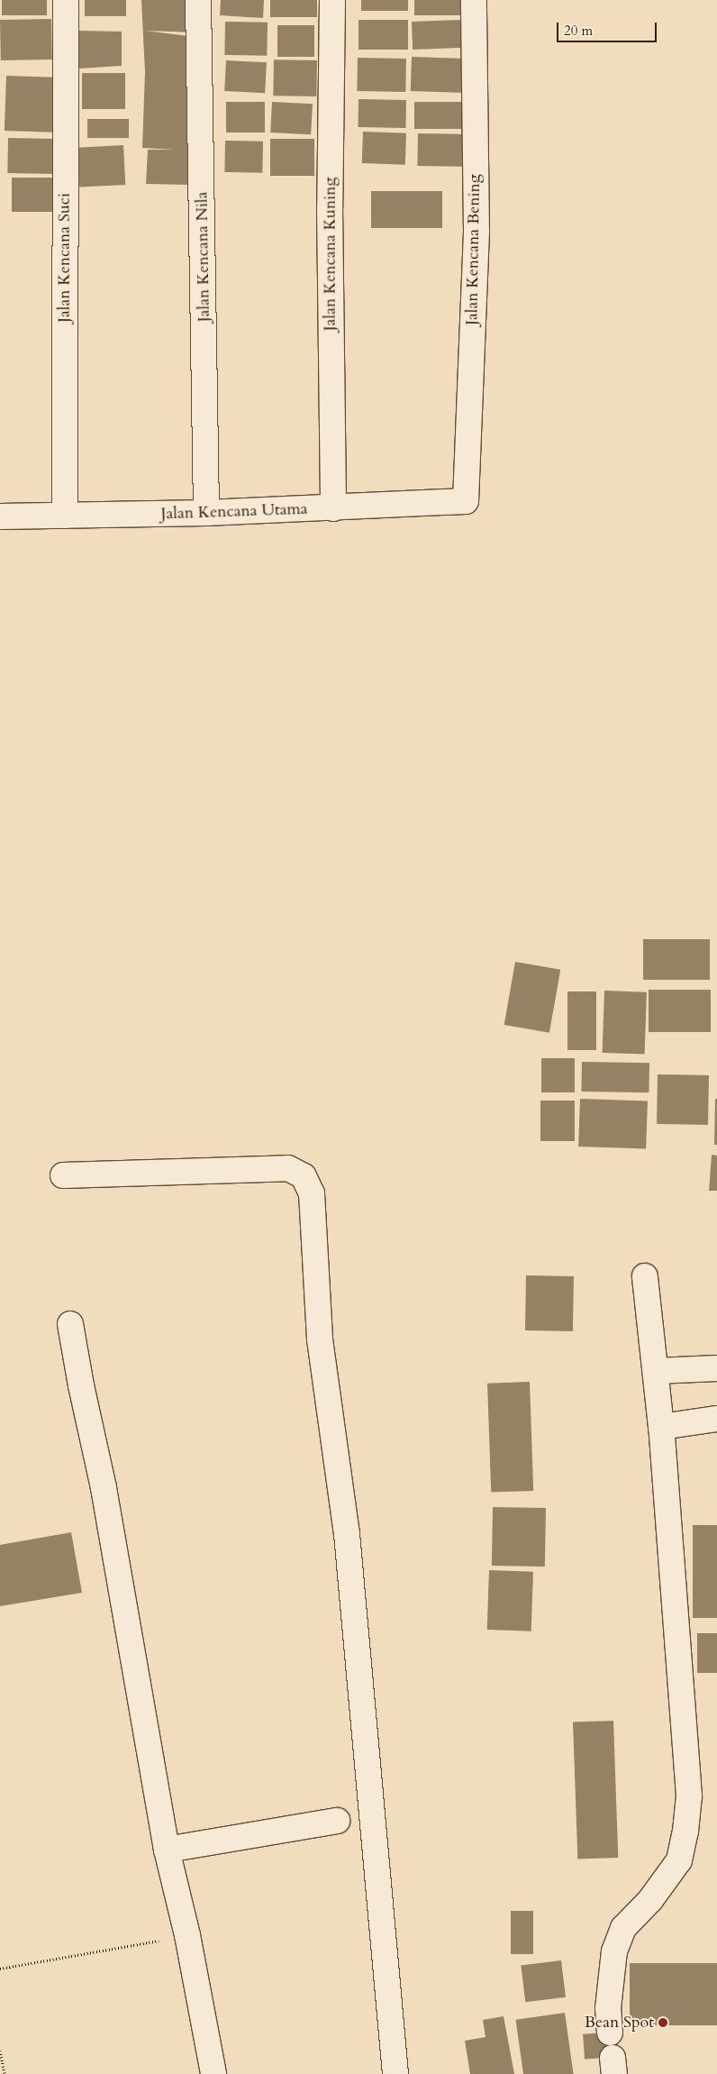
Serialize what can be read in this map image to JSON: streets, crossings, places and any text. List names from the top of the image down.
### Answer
{
  "streets": {
    "street": [
      "Jalan Kencana Bening",
      "Jalan Kencana Kuning",
      "Jalan Kencana Nila",
      "Jalan Kencana Suci",
      "Jalan Kencana Utama"
    ]
  },
  "crossings": [
    ["Jalan Kencana Bening", "Jalan Kencana Utama"],
    ["Jalan Kencana Kuning", "Jalan Kencana Utama"],
    ["Jalan Kencana Nila", "Jalan Kencana Utama"],
    ["Jalan Kencana Suci", "Jalan Kencana Utama"]
  ],
  "places": ["Bean Spot"],
  "scale_bar": "20 m"
}
